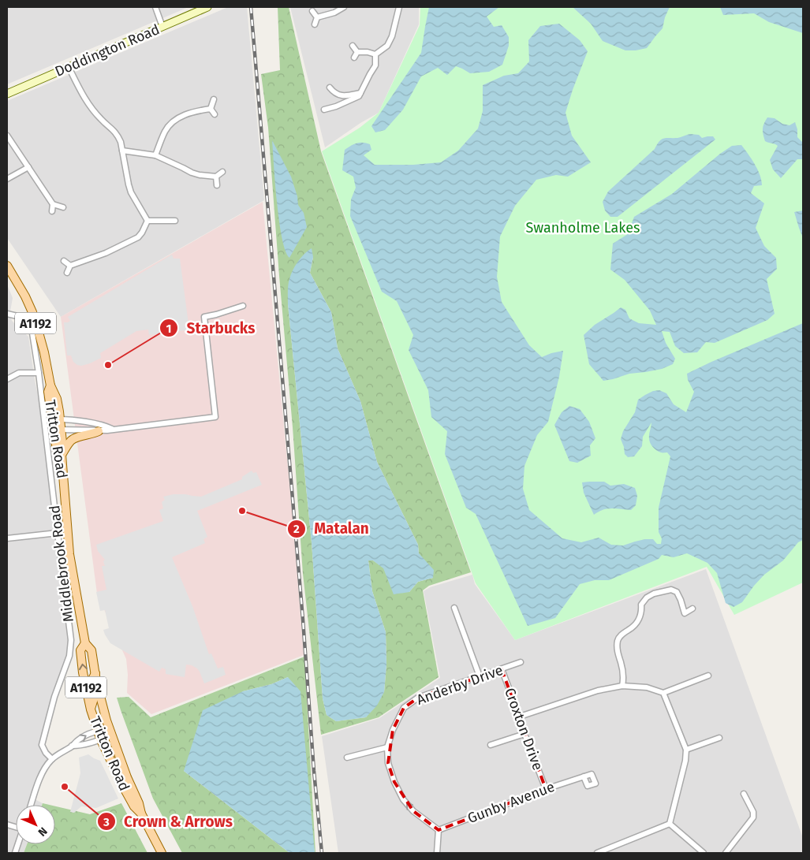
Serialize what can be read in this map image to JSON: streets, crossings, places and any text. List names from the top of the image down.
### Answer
{
  "streets": {
    "main road": ["Doddington Road", "A1192", "Tritton Road"],
    "street": [
      "Middlebrook Road",
      "Anderby Drive",
      "Croxton Drive",
      "Gunby Avenue"
    ]
  },
  "crossings": [
    ["Anderby Drive", "Croxton Drive"],
    ["Anderby Drive", "Gunby Avenue"],
    ["Croxton Drive", "Gunby Avenue"]
  ],
  "one_way": ["Anderby Drive"],
  "parks": ["Swanholme Lakes"],
  "places": ["Starbucks", "Matalan", "Crown & Arrows"],
  "north": "bottom right"
}
